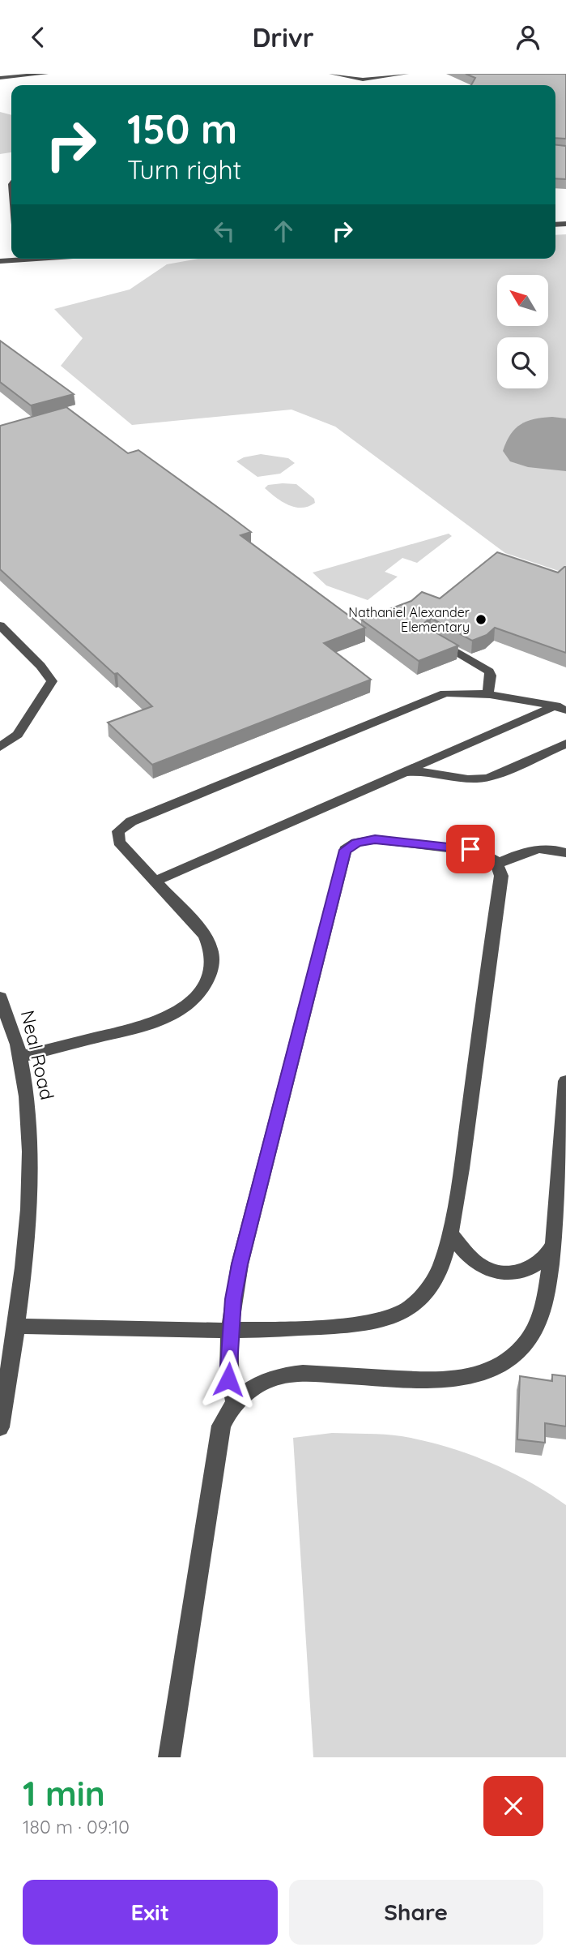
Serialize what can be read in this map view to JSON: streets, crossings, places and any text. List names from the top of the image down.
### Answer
{
  "streets": {
    "street": ["Neal Road"]
  },
  "places": ["Nathaniel Alexander Elementary"],
  "north": "top left",
  "page": {
    "header": "Drivr",
    "turn": ["150 m", "Turn right"],
    "heading": ["1 min", "180 m · 09:10"],
    "buttons": ["Exit", "Share"]
  }
}
